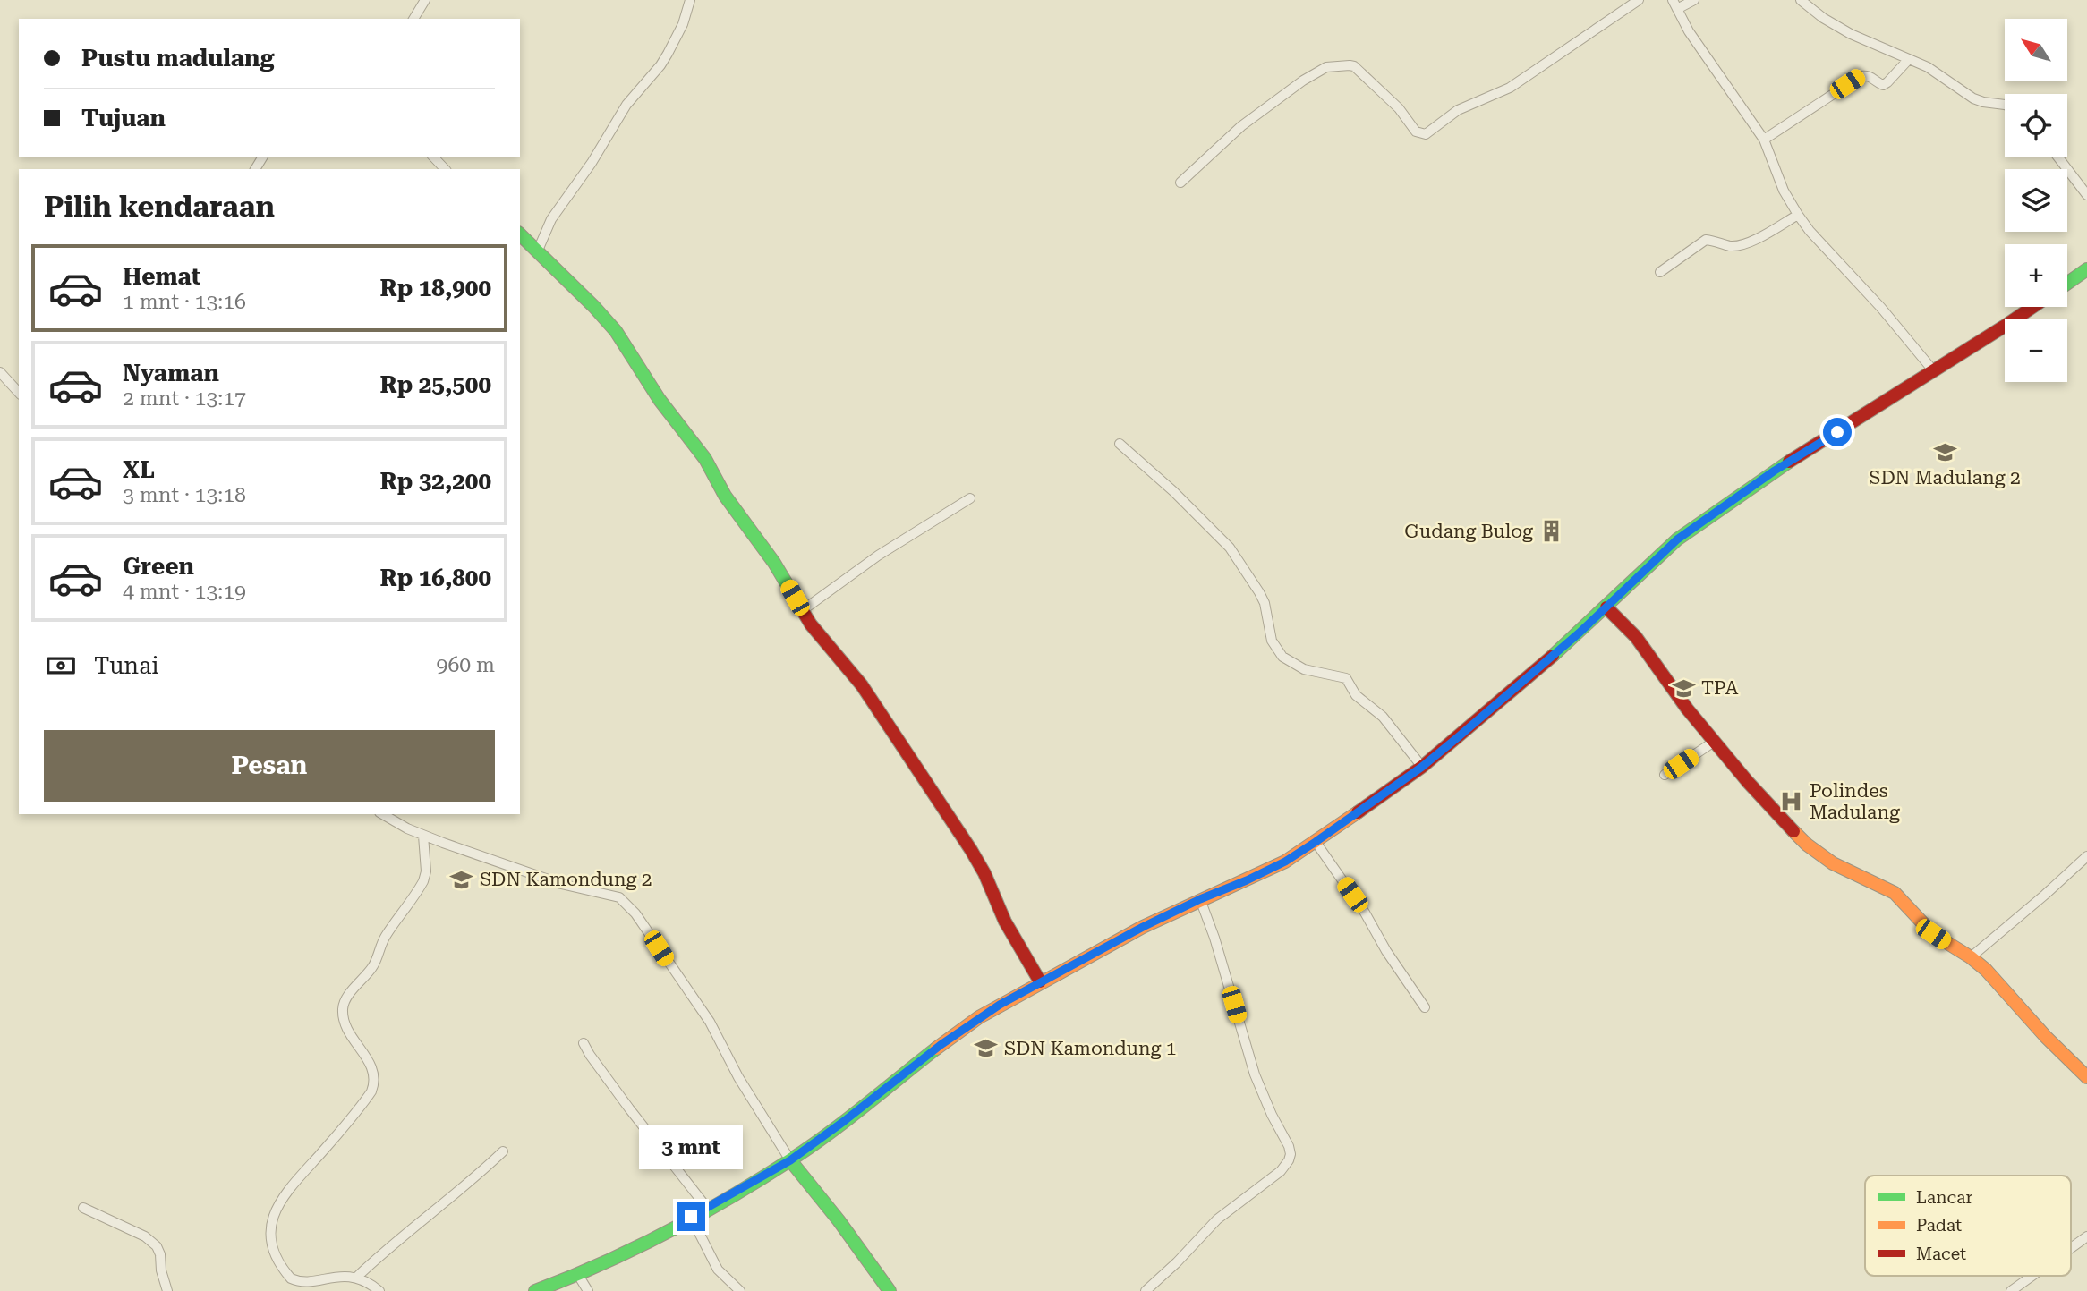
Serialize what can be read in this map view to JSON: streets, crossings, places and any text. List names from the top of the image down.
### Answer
{
  "places": {
    "school or university": [
      "SDN Madulang 2",
      "TPA",
      "SDN Kamondung 2",
      "SDN Kamondung 1"
    ],
    "building": ["Gudang Bulog"],
    "hospital": ["Polindes Madulang"]
  },
  "legend": ["Lancar", "Padat", "Macet"],
  "north": "top left",
  "page": {
    "map_buttons": ["+", "−"],
    "banner": ["Pustu madulang", "Tujuan"],
    "heading": "Pilih kendaraan",
    "list": [
      {
        "name": "Hemat",
        "note": "1 mnt · 13:16",
        "value": "Rp 18,900"
      },
      {
        "name": "Nyaman",
        "note": "2 mnt · 13:17",
        "value": "Rp 25,500"
      },
      {
        "name": "XL",
        "note": "3 mnt · 13:18",
        "value": "Rp 32,200"
      },
      {
        "name": "Green",
        "note": "4 mnt · 13:19",
        "value": "Rp 16,800"
      }
    ],
    "pay": ["Tunai", "960 m"],
    "buttons": "Pesan",
    "bubble": "3 mnt"
  }
}
